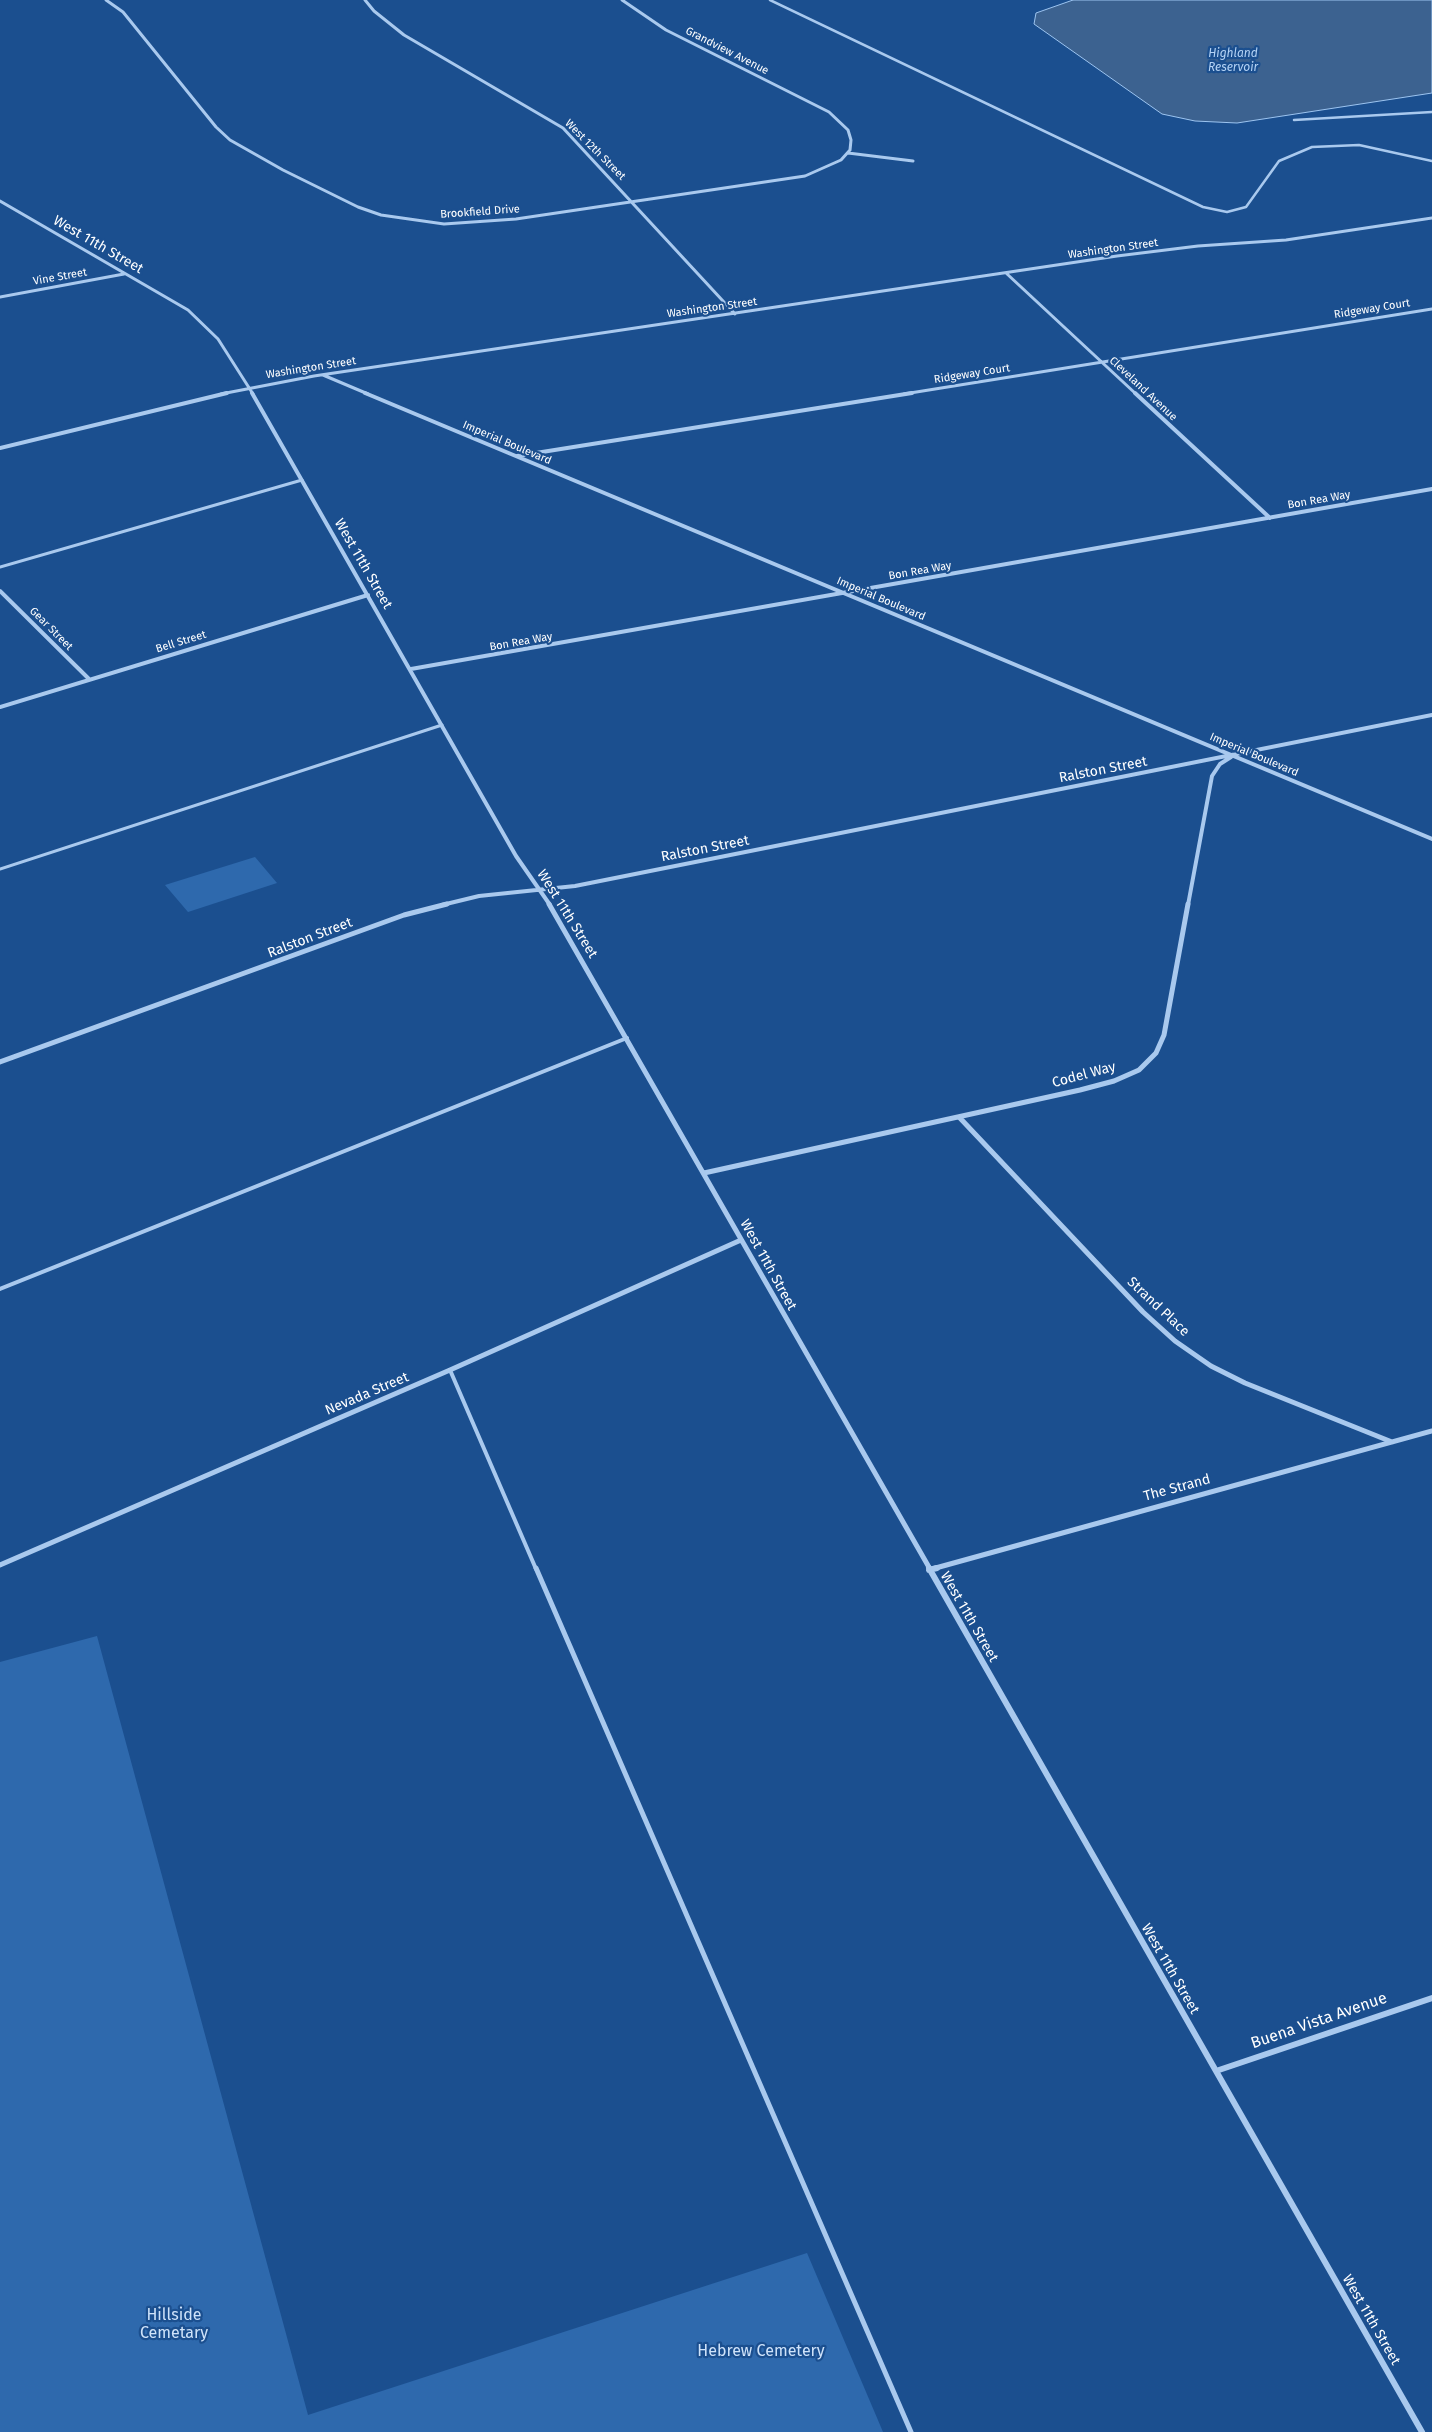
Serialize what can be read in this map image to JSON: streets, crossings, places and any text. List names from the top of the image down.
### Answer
{
  "streets": {
    "street": [
      "Grandview Avenue",
      "West 12th Street",
      "Brookfield Drive",
      "West 11th Street",
      "Washington Street",
      "Vine Street",
      "Ridgeway Court",
      "Cleveland Avenue",
      "Imperial Boulevard",
      "Bon Rea Way",
      "Gear Street",
      "Bell Street",
      "Ralston Street",
      "Codel Way",
      "Strand Place",
      "Nevada Street",
      "The Strand",
      "Buena Vista Avenue"
    ]
  },
  "crossings": [
    ["Grandview Avenue", "Brookfield Drive"],
    ["West 12th Street", "Brookfield Drive"],
    ["West 12th Street", "Washington Street"],
    ["West 11th Street", "Washington Street"],
    ["West 11th Street", "Vine Street"],
    ["West 11th Street", "Bon Rea Way"],
    ["West 11th Street", "Bell Street"],
    ["West 11th Street", "Ralston Street"],
    ["West 11th Street", "Codel Way"],
    ["West 11th Street", "Nevada Street"],
    ["West 11th Street", "The Strand"],
    ["West 11th Street", "Buena Vista Avenue"],
    ["Washington Street", "Cleveland Avenue"],
    ["Washington Street", "Imperial Boulevard"],
    ["Ridgeway Court", "Cleveland Avenue"],
    ["Ridgeway Court", "Imperial Boulevard"],
    ["Cleveland Avenue", "Bon Rea Way"],
    ["Imperial Boulevard", "Bon Rea Way"],
    ["Imperial Boulevard", "Ralston Street"],
    ["Imperial Boulevard", "Codel Way"],
    ["Gear Street", "Bell Street"],
    ["Ralston Street", "Codel Way"],
    ["Codel Way", "Strand Place"],
    ["Strand Place", "The Strand"]
  ],
  "water": ["Highland Reservoir"],
  "parks": ["Hillside Cemetary", "Hebrew Cemetery"]
}
